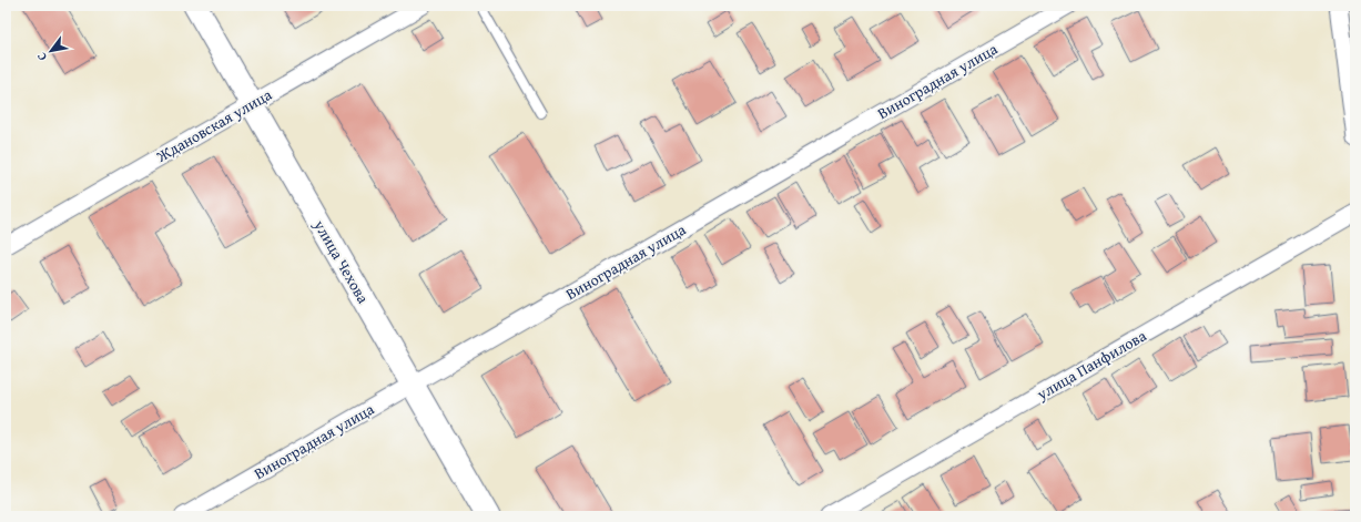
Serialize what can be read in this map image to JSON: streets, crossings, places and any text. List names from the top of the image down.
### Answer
{
  "streets": {
    "main road": ["улица Чехова"],
    "street": ["Виноградная улица", "Ждановская улица", "улица Панфилова"]
  },
  "crossings": [
    ["Виноградная улица", "улица Чехова"],
    ["Ждановская улица", "улица Чехова"]
  ],
  "north": "bottom left"
}
